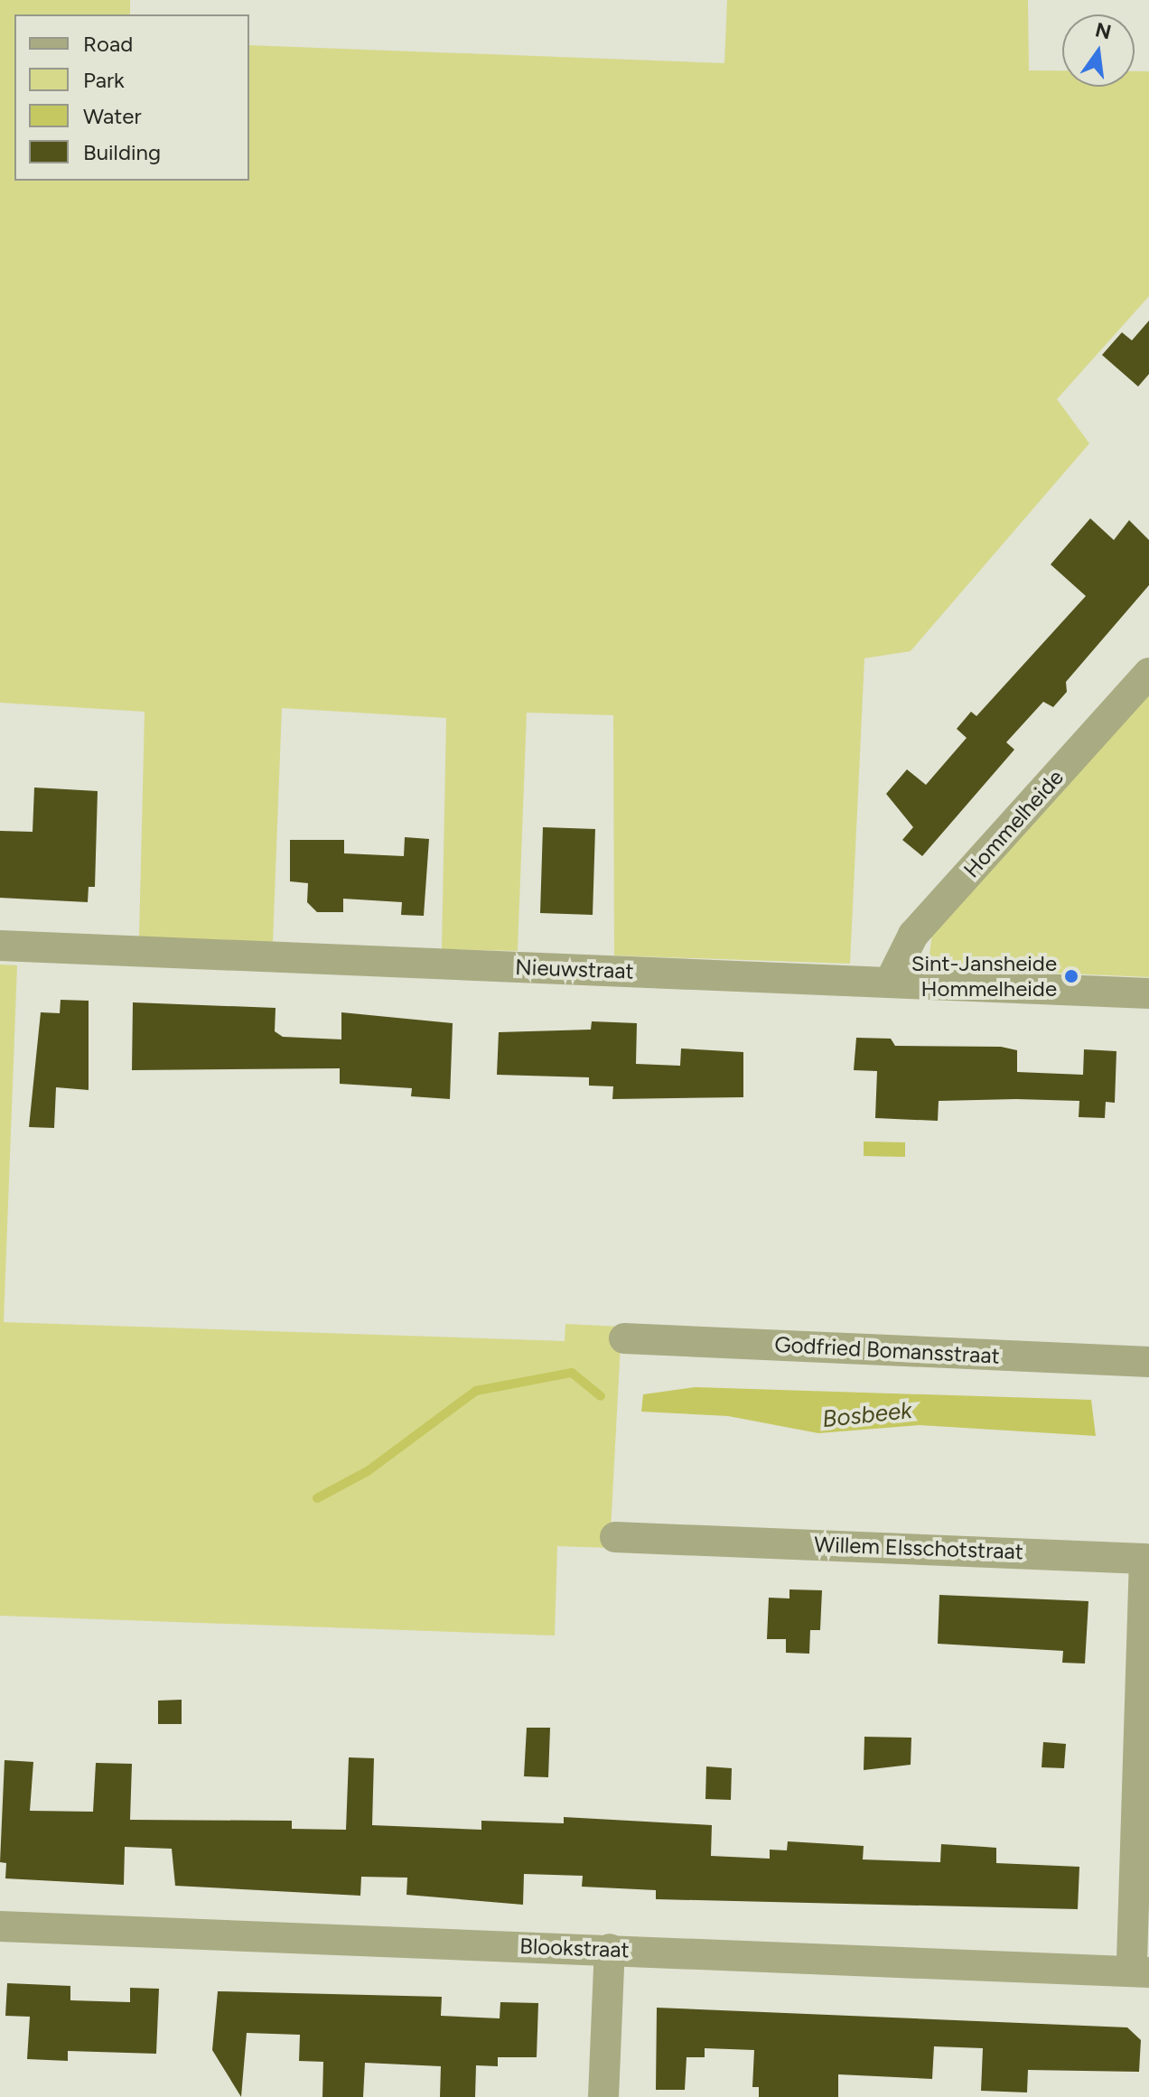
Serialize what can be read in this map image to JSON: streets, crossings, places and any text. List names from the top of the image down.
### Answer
{
  "streets": {
    "street": [
      "Hommelheide",
      "Nieuwstraat",
      "Godfried Bomansstraat",
      "Willem Elsschotstraat",
      "Blookstraat"
    ]
  },
  "crossings": [
    ["Hommelheide", "Nieuwstraat"],
    ["Willem Elsschotstraat", "Blookstraat"]
  ],
  "water": ["Bosbeek"],
  "places": ["Sint-Jansheide Hommelheide"],
  "legend": [
    "Road",
    "Park",
    "Water",
    "Building"
  ],
  "north": "top"
}
